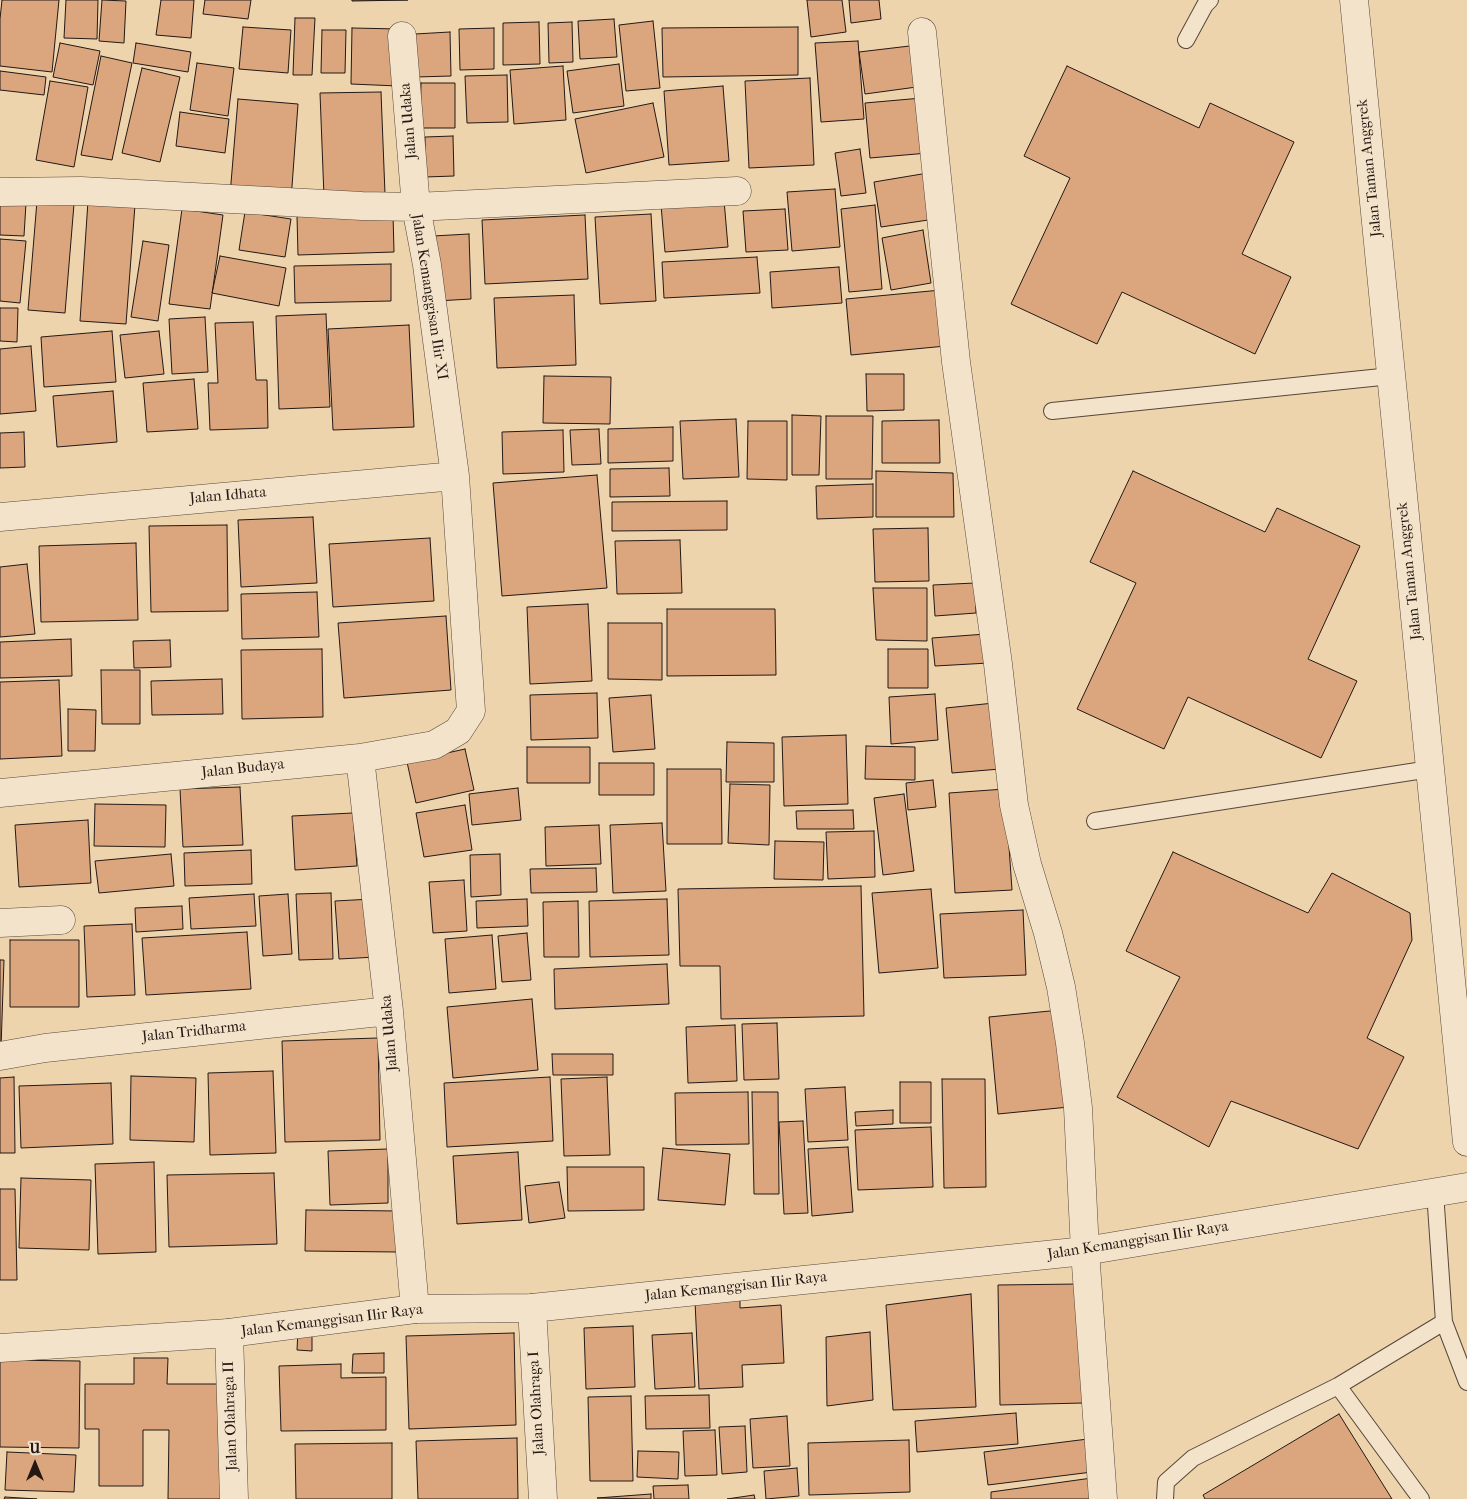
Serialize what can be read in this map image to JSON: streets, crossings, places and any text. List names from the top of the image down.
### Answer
{
  "streets": {
    "street": [
      "Jalan Udaka",
      "Jalan Taman Anggrek",
      "Jalan Kemanggisan Ilir XI",
      "Jalan Idhata",
      "Jalan Budaya",
      "Jalan Tridharma",
      "Jalan Kemanggisan Ilir Raya",
      "Jalan Olahraga I",
      "Jalan Olahraga II"
    ]
  },
  "crossings": [
    ["Jalan Udaka", "Jalan Kemanggisan Ilir XI"],
    ["Jalan Udaka", "Jalan Budaya"],
    ["Jalan Udaka", "Jalan Tridharma"],
    ["Jalan Udaka", "Jalan Kemanggisan Ilir Raya"],
    ["Jalan Kemanggisan Ilir XI", "Jalan Idhata"],
    ["Jalan Kemanggisan Ilir XI", "Jalan Budaya"],
    ["Jalan Kemanggisan Ilir Raya", "Jalan Olahraga I"],
    ["Jalan Kemanggisan Ilir Raya", "Jalan Olahraga II"]
  ],
  "north": "top"
}
